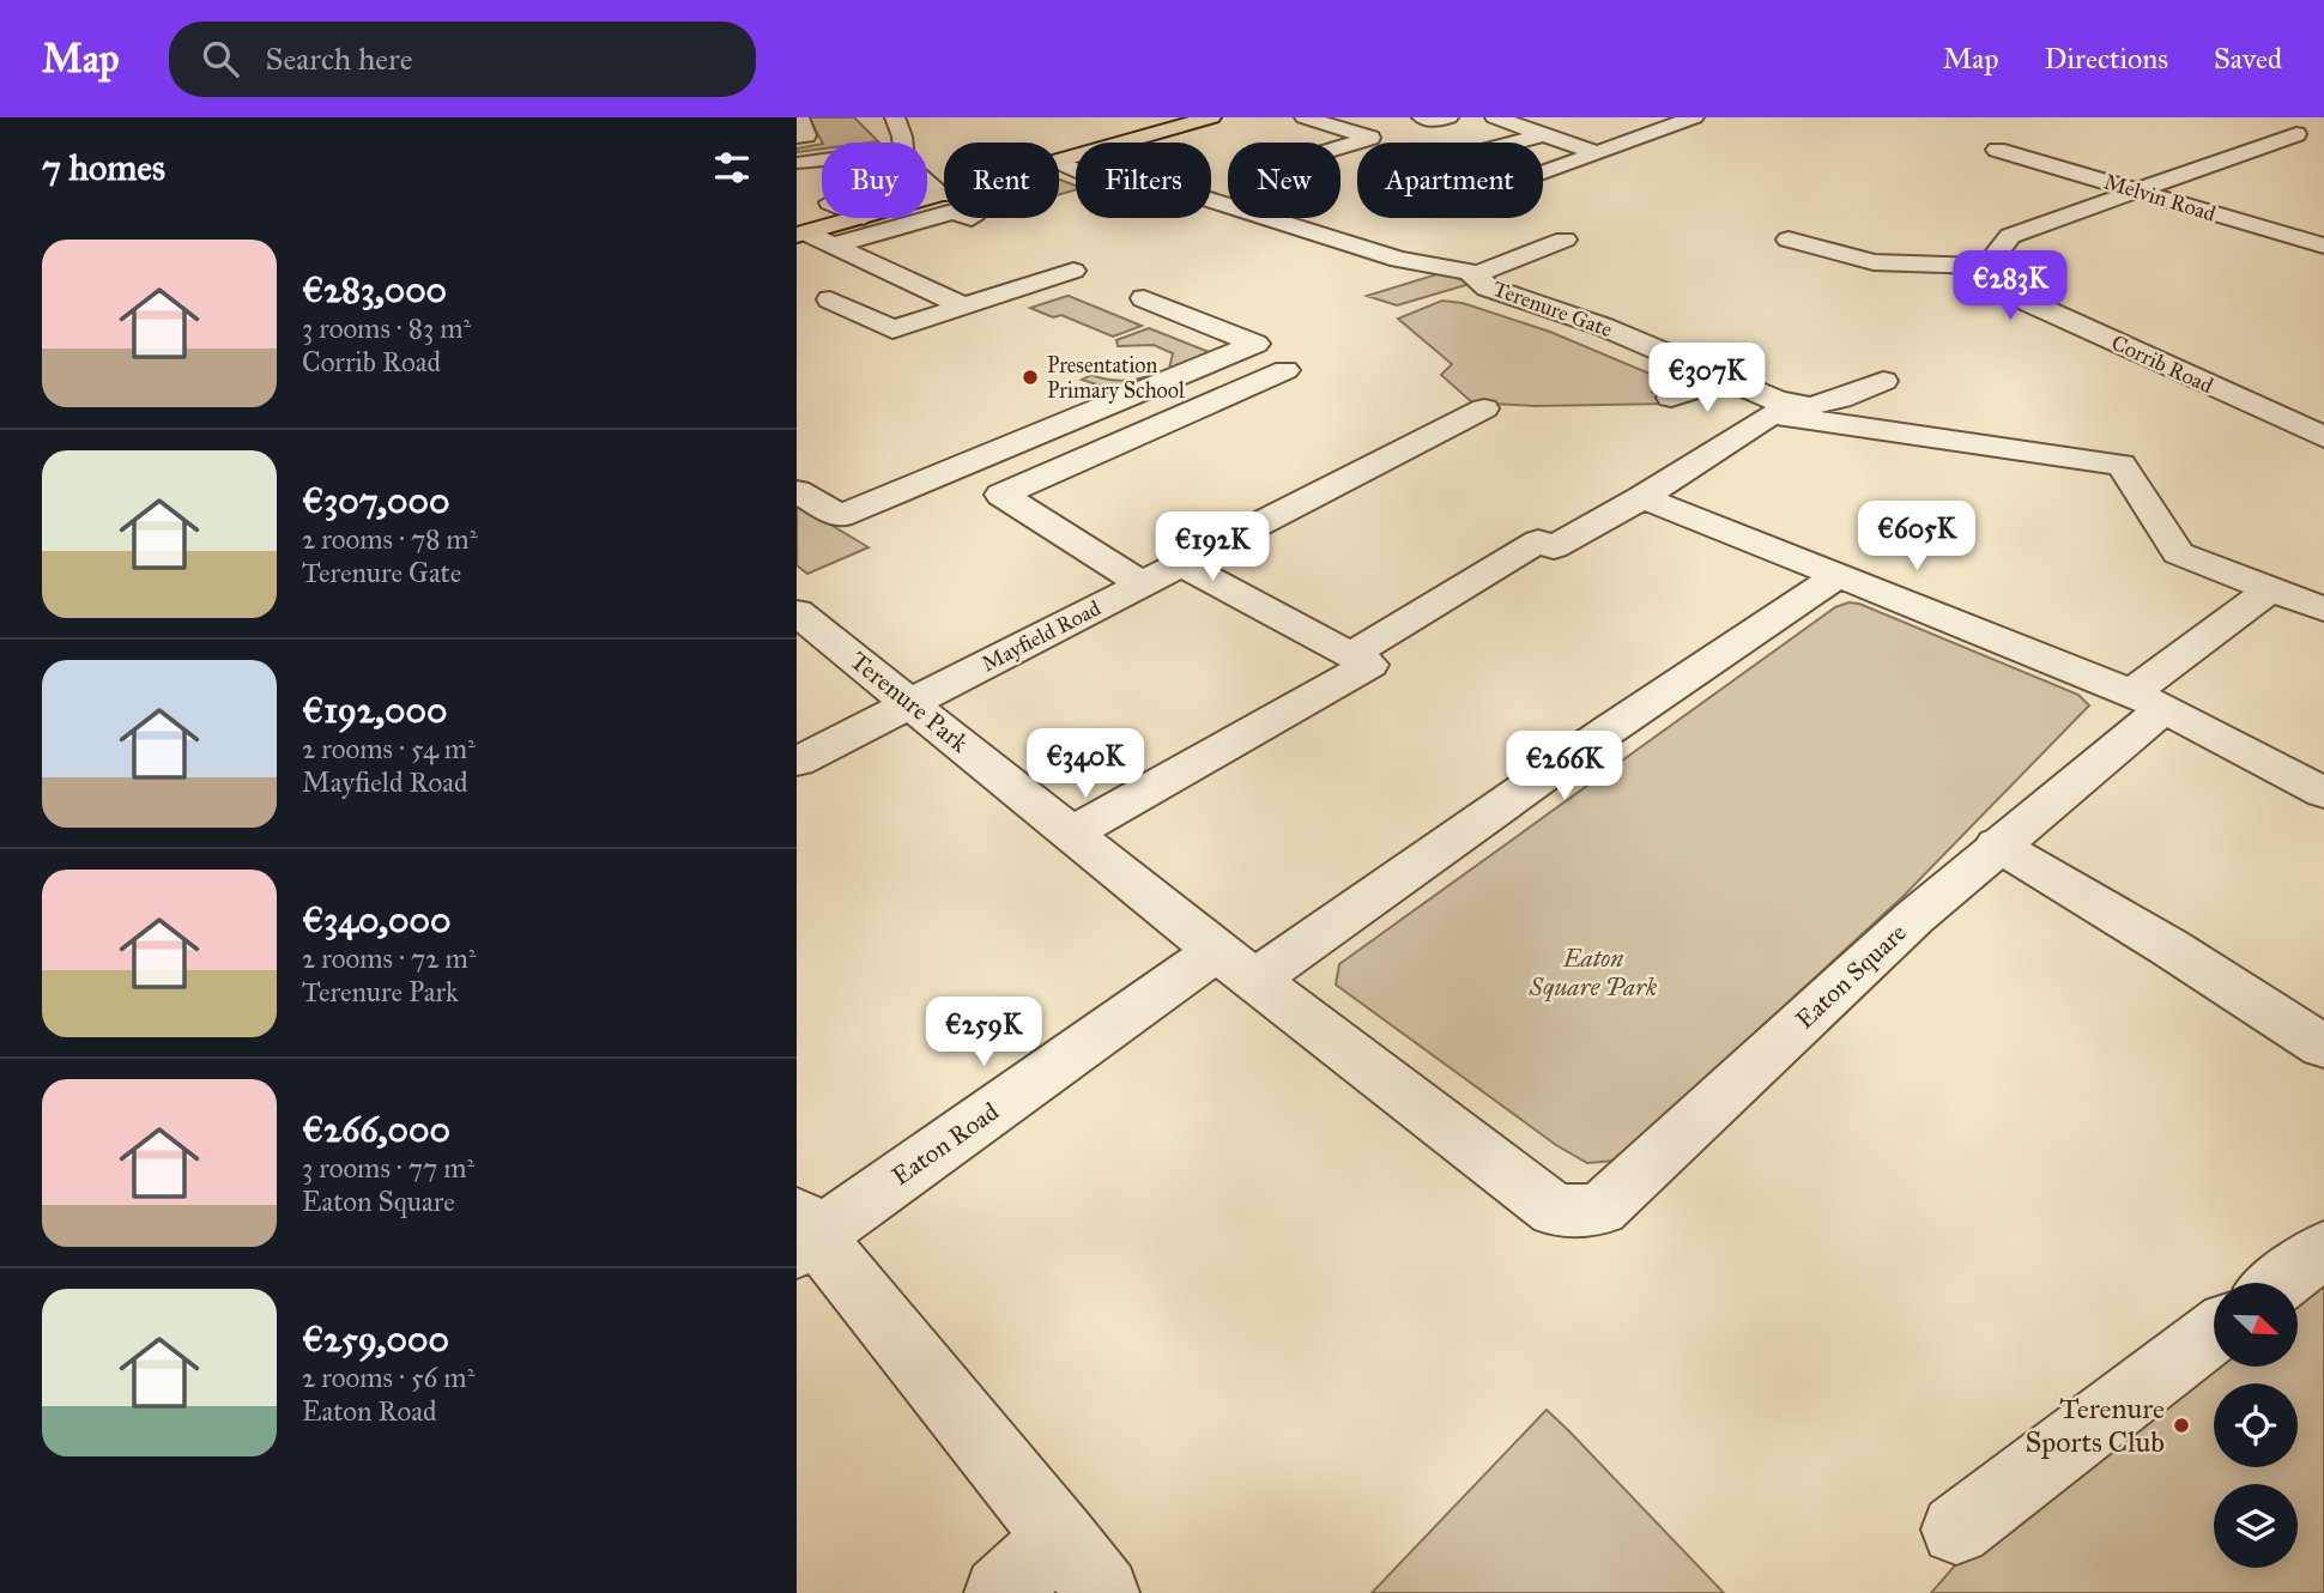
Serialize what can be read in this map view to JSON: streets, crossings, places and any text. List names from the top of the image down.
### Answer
{
  "streets": {
    "street": [
      "Melvin Road",
      "Terenure Gate",
      "Corrib Road",
      "Mayfield Road",
      "Terenure Park",
      "Eaton Square",
      "Eaton Road"
    ]
  },
  "crossings": [
    ["Mayfield Road", "Terenure Park"],
    ["Terenure Park", "Eaton Square"],
    ["Terenure Park", "Eaton Road"],
    ["Eaton Square", "Eaton Road"]
  ],
  "parks": ["Eaton Square Park"],
  "places": ["Presentation Primary School", "Terenure Sports Club"],
  "north": "bottom right",
  "page": {
    "header": "Map",
    "search": "Search here",
    "nav": ["Map", "Directions", "Saved"],
    "heading": "7 homes",
    "chip": [
      "Buy",
      "Rent",
      "Filters",
      "New",
      "Apartment"
    ],
    "list": [
      {
        "name": "€283,000",
        "note": "3 rooms · 83 m² · Corrib Road"
      },
      {
        "name": "€307,000",
        "note": "2 rooms · 78 m² · Terenure Gate"
      },
      {
        "name": "€192,000",
        "note": "2 rooms · 54 m² · Mayfield Road"
      },
      {
        "name": "€340,000",
        "note": "2 rooms · 72 m² · Terenure Park"
      },
      {
        "name": "€266,000",
        "note": "3 rooms · 77 m² · Eaton Square"
      },
      {
        "name": "€259,000",
        "note": "2 rooms · 56 m² · Eaton Road"
      }
    ],
    "price": [
      "€283K",
      "€307K",
      "€605K",
      "€192K",
      "€340K",
      "€266K",
      "€259K"
    ]
  }
}
